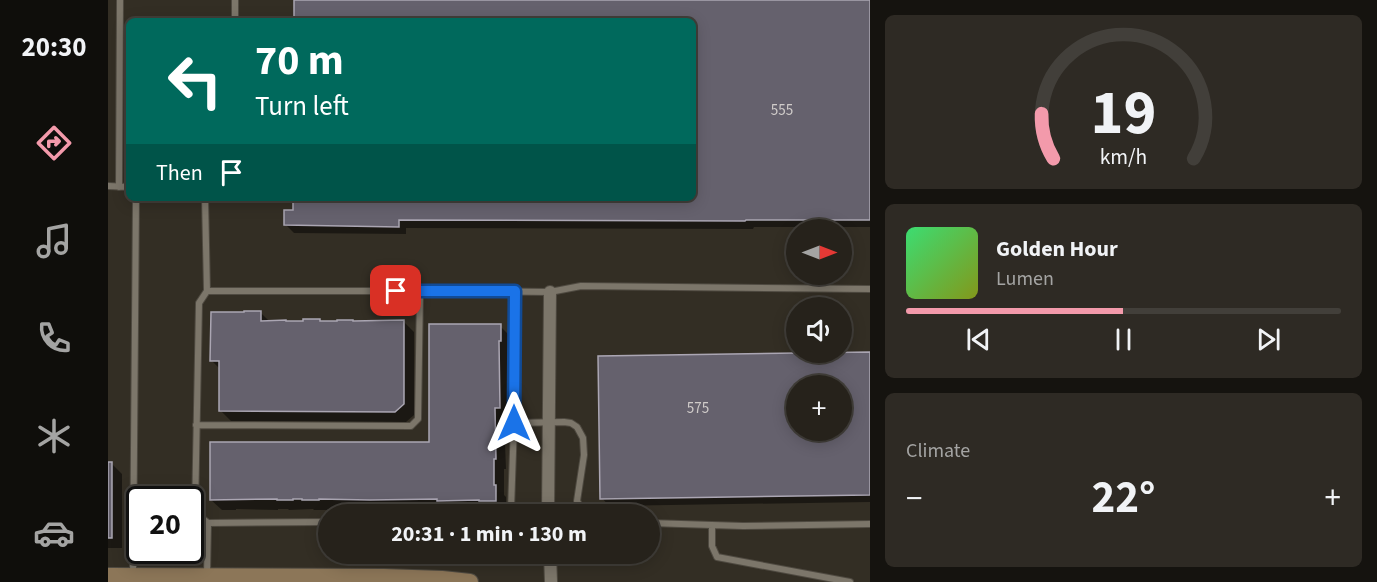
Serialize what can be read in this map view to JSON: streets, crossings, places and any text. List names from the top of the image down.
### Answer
{
  "house_numbers": ["555", "575"],
  "north": "right",
  "page": {
    "tabs": "20:30",
    "turn": ["70 m", "Turn left"],
    "then": "Then",
    "map_buttons": "+",
    "song": ["Golden Hour", "Lumen"],
    "tile": "Climate",
    "heat": ["−", "22°", "+"],
    "limit": "20",
    "trip": "20:31 · 1 min · 130 m",
    "gauge": ["19", "km/h"]
  }
}
